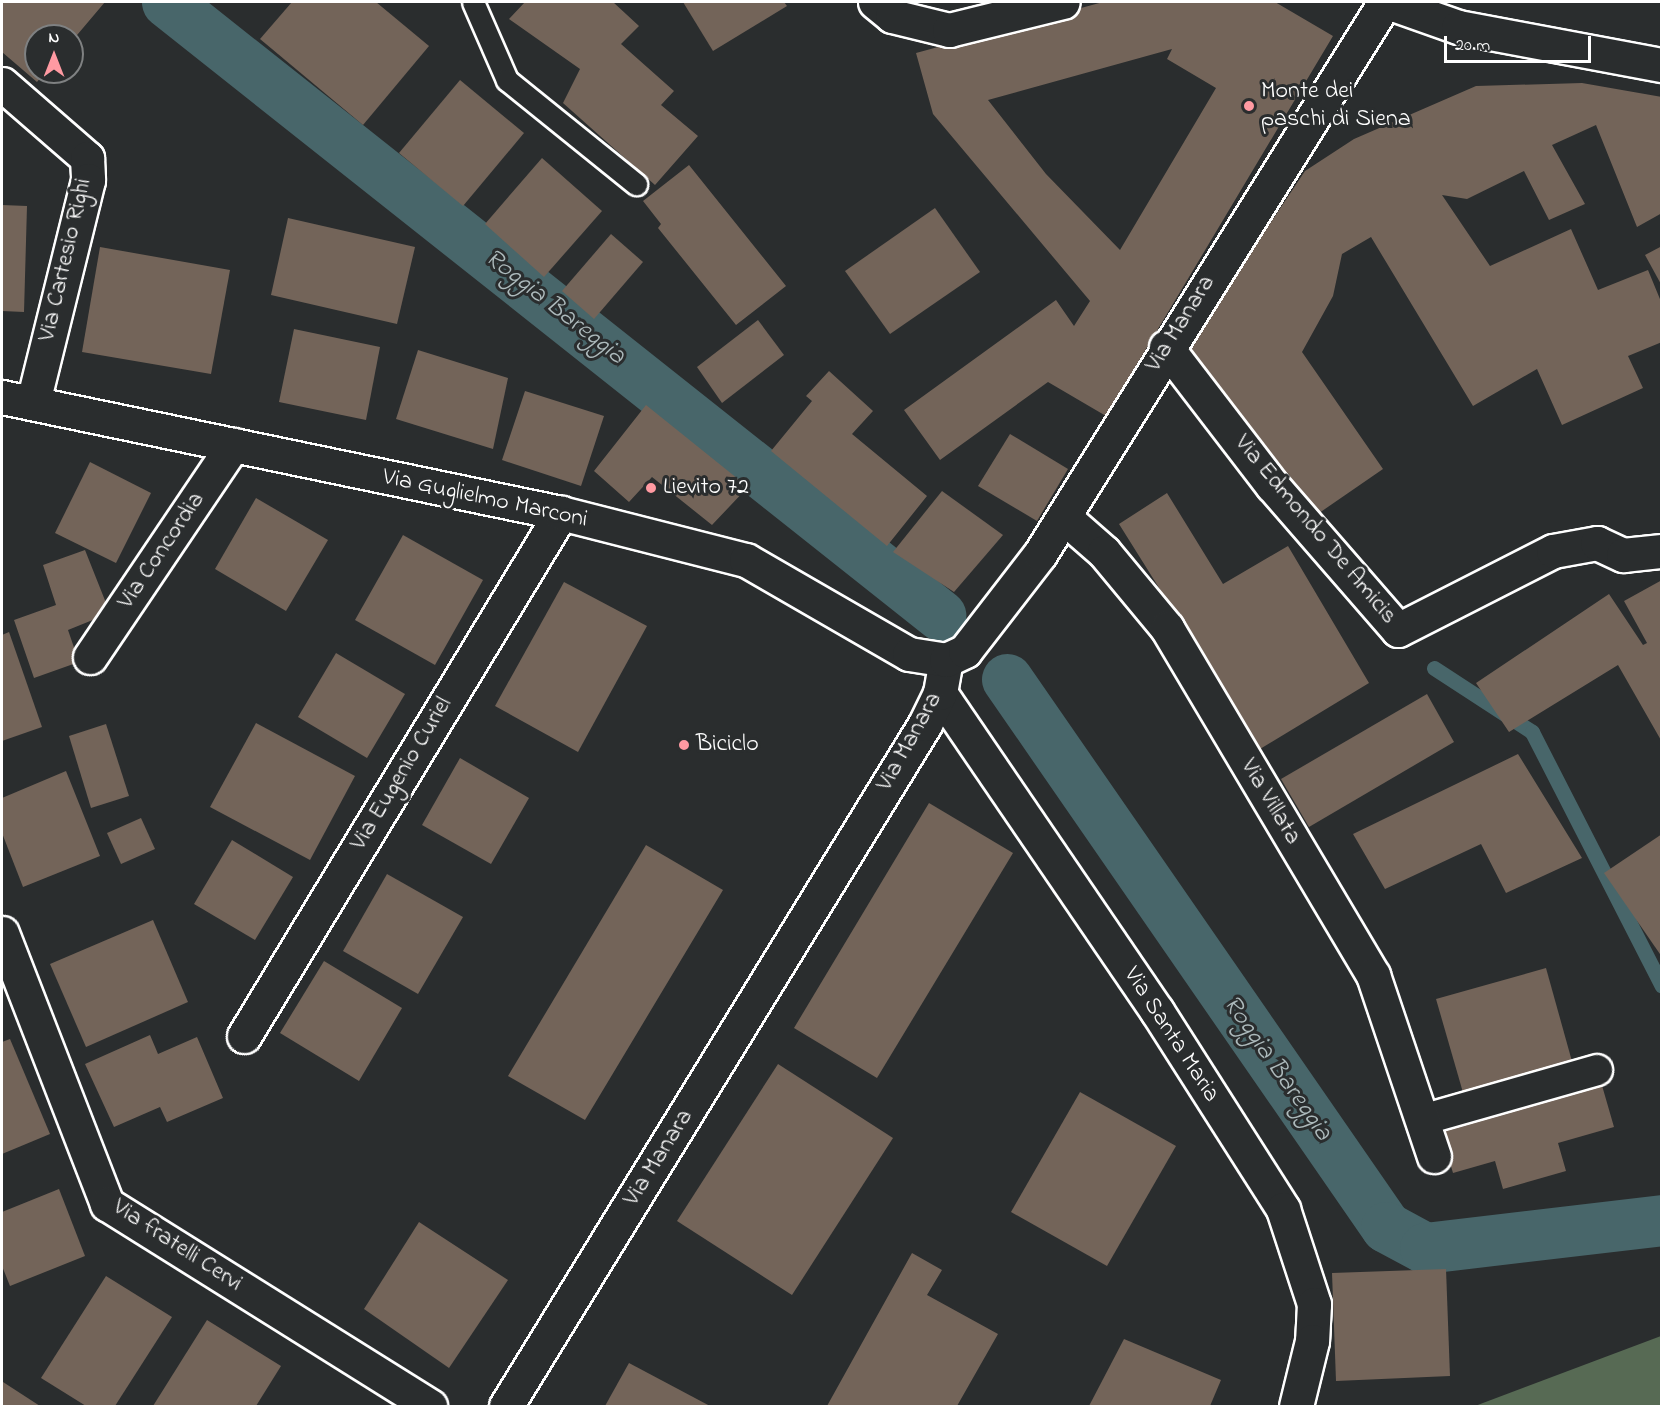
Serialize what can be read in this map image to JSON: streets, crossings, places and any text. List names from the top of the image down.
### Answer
{
  "streets": {
    "street": [
      "Via Cartesio Righi",
      "Via Manara",
      "Via Guglielmo Marconi",
      "Via Edmondo De Amicis",
      "Via Concordia",
      "Via Eugenio Curiel",
      "Via Villata",
      "Via Santa Maria",
      "Via fratelli Cervi"
    ]
  },
  "crossings": [
    ["Via Cartesio Righi", "Via Guglielmo Marconi"],
    ["Via Manara", "Via Guglielmo Marconi"],
    ["Via Manara", "Via Edmondo De Amicis"],
    ["Via Manara", "Via Villata"],
    ["Via Manara", "Via Santa Maria"],
    ["Via Guglielmo Marconi", "Via Concordia"],
    ["Via Guglielmo Marconi", "Via Eugenio Curiel"]
  ],
  "water": ["Roggia Bareggia"],
  "places": ["Monte dei paschi di Siena", "Lievito 72", "Biciclo"],
  "scale_bar": "20 m",
  "north": "top"
}
